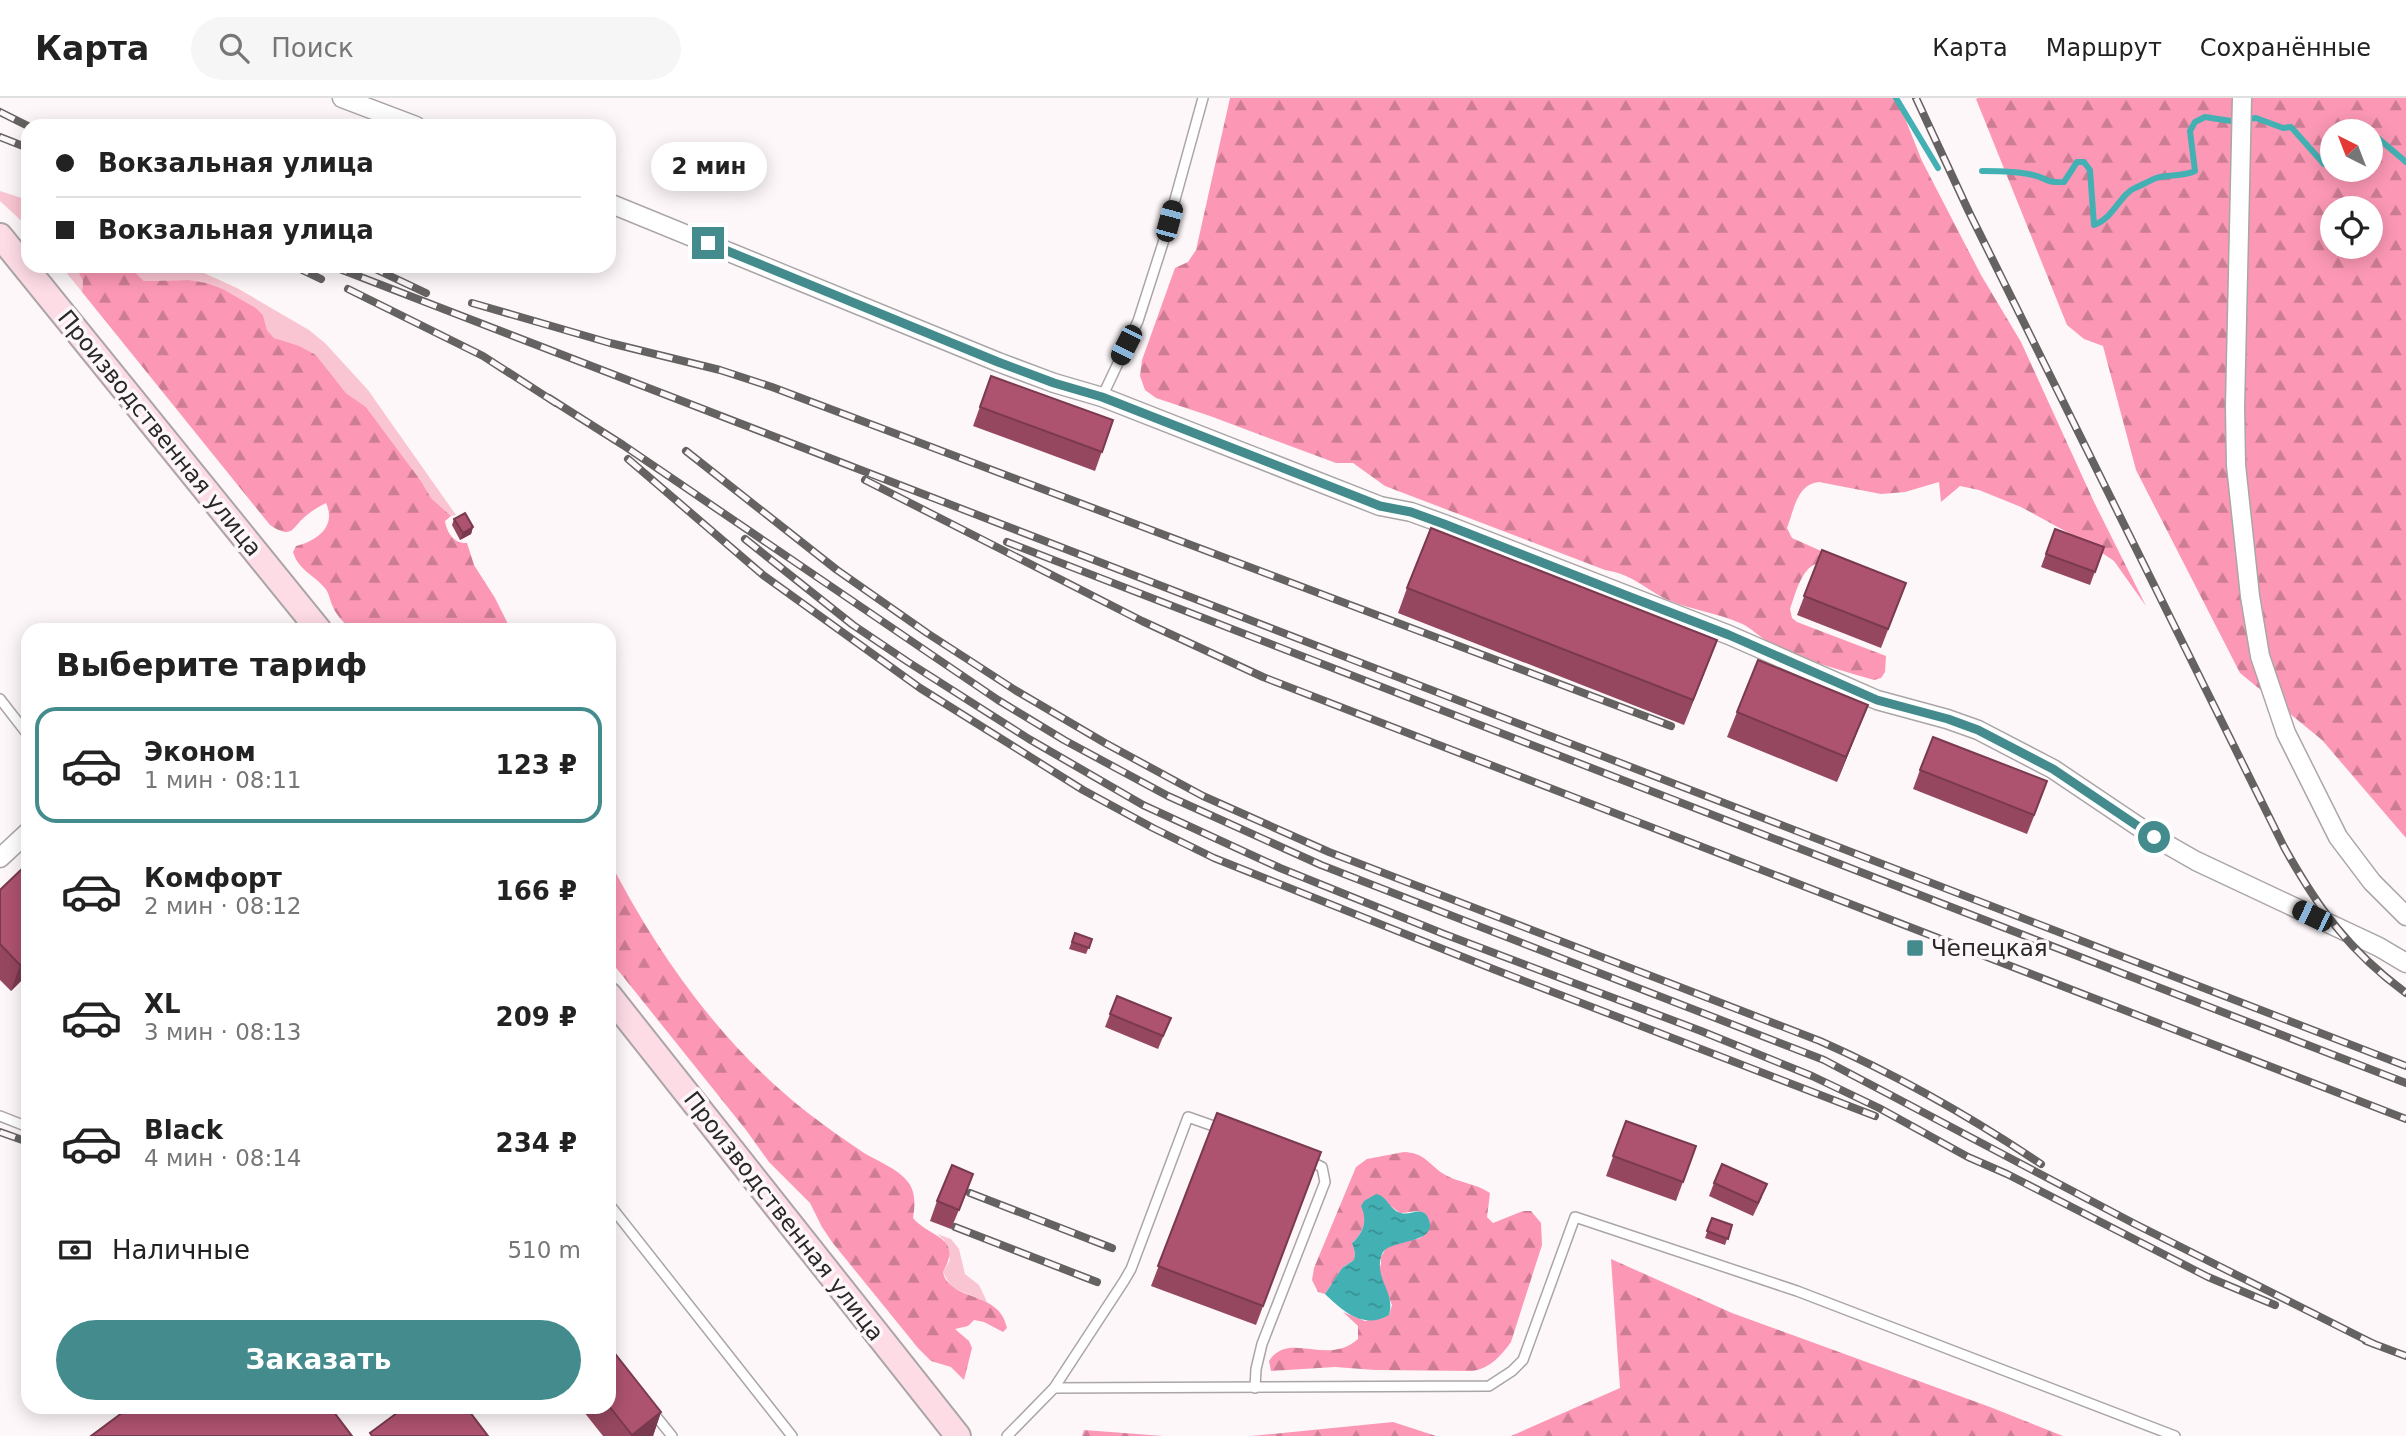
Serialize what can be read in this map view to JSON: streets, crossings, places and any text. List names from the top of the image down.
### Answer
{
  "streets": {
    "main road": ["Производственная улица"]
  },
  "places": {
    "transit": ["Чепецкая"]
  },
  "north": "top left",
  "page": {
    "header": "Карта",
    "search": "Поиск",
    "nav": ["Карта", "Маршрут", "Сохранённые"],
    "banner": ["Вокзальная улица", "Вокзальная улица"],
    "bubble": "2 мин",
    "heading": "Выберите тариф",
    "list": [
      {
        "name": "Эконом",
        "note": "1 мин · 08:11",
        "value": "123 ₽"
      },
      {
        "name": "Комфорт",
        "note": "2 мин · 08:12",
        "value": "166 ₽"
      },
      {
        "name": "XL",
        "note": "3 мин · 08:13",
        "value": "209 ₽"
      },
      {
        "name": "Black",
        "note": "4 мин · 08:14",
        "value": "234 ₽"
      }
    ],
    "pay": ["Наличные", "510 m"],
    "buttons": "Заказать"
  }
}
